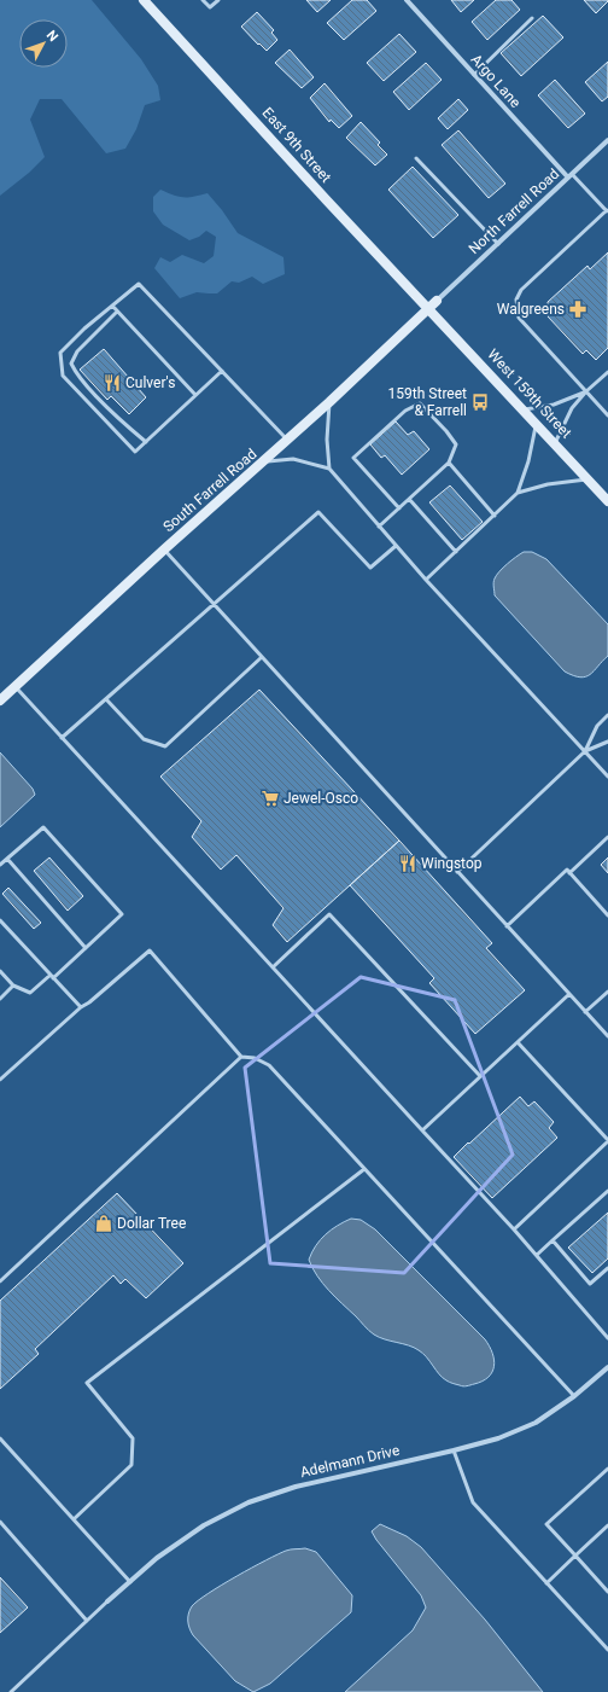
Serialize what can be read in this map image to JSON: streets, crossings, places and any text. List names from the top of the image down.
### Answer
{
  "streets": {
    "main road": ["East 9th Street", "West 159th Street", "South Farrell Road"],
    "street": ["Argo Lane", "North Farrell Road", "Adelmann Drive"]
  },
  "crossings": [
    ["Argo Lane", "North Farrell Road"],
    ["East 9th Street", "West 159th Street"],
    ["East 9th Street", "South Farrell Road"],
    ["North Farrell Road", "South Farrell Road"],
    ["West 159th Street", "South Farrell Road"]
  ],
  "places": {
    "pharmacy": ["Walgreens"],
    "restaurant": ["Culver's", "Wingstop"],
    "bus stop": ["159th Street & Farrell"],
    "supermarket": ["Jewel-Osco"],
    "shop": ["Dollar Tree"]
  },
  "north": "top right"
}
